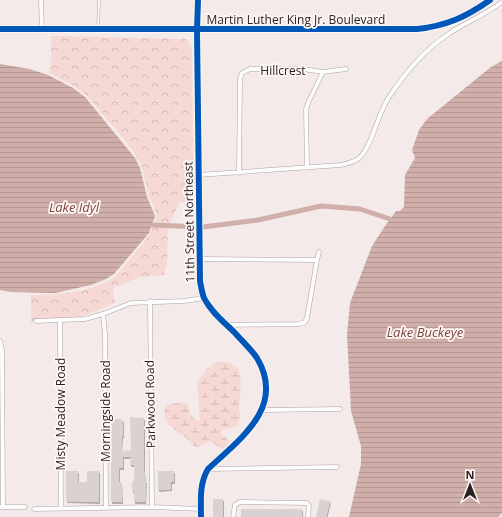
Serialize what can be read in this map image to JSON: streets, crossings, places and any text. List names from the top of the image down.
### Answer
{
  "streets": {
    "street": [
      "Martin Luther King Jr. Boulevard",
      "Hillcrest",
      "11th Street Northeast",
      "Parkwood Road",
      "Morningside Road",
      "Misty Meadow Road"
    ]
  },
  "crossings": [
    ["Martin Luther King Jr. Boulevard", "11th Street Northeast"]
  ],
  "water": ["Lake Idyl", "Lake Buckeye"],
  "north": "top"
}
